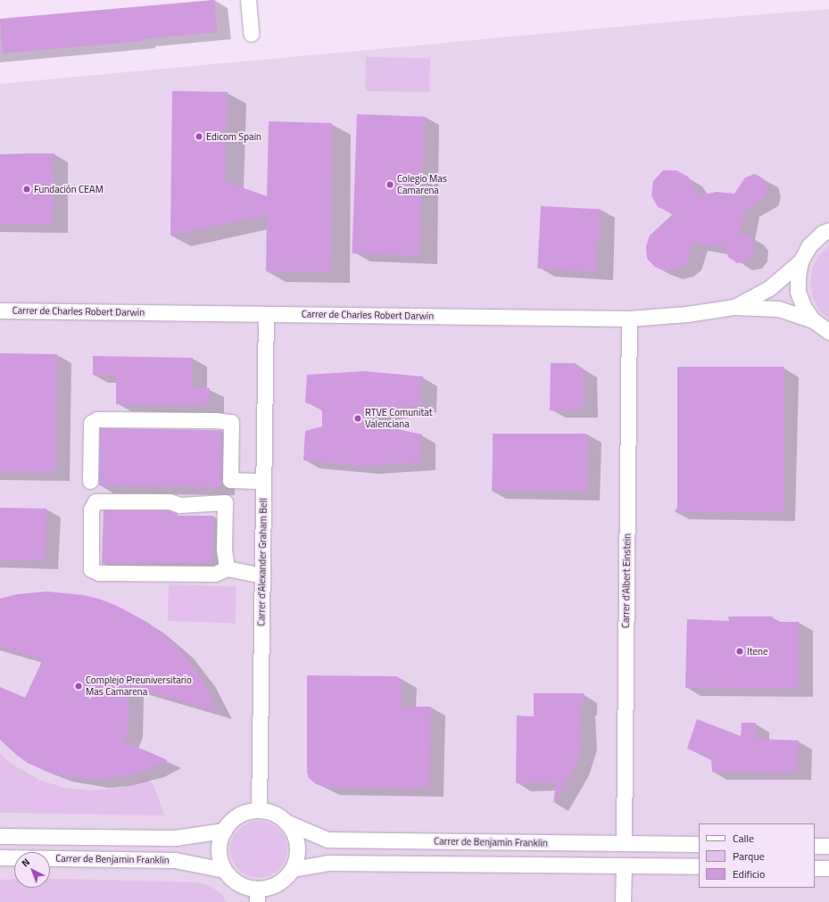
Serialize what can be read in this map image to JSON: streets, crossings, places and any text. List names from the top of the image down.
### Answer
{
  "streets": {
    "street": [
      "Carrer de Charles Robert Darwin",
      "Carrer d'Alexander Graham Bell",
      "Carrer d'Albert Einstein",
      "Carrer de Benjamin Franklin"
    ]
  },
  "crossings": [
    ["Carrer de Charles Robert Darwin", "Carrer d'Alexander Graham Bell"],
    ["Carrer de Charles Robert Darwin", "Carrer d'Albert Einstein"],
    ["Carrer d'Alexander Graham Bell", "Carrer de Benjamin Franklin"],
    ["Carrer d'Albert Einstein", "Carrer de Benjamin Franklin"]
  ],
  "places": [
    "Edicom Spain",
    "Colegio Mas Camarena",
    "Fundación CEAM",
    "RTVE Comunitat Valenciana",
    "Itene",
    "Complejo Preuniversitario Mas Camarena"
  ],
  "legend": ["Calle", "Parque", "Edificio"],
  "north": "top left"
}
